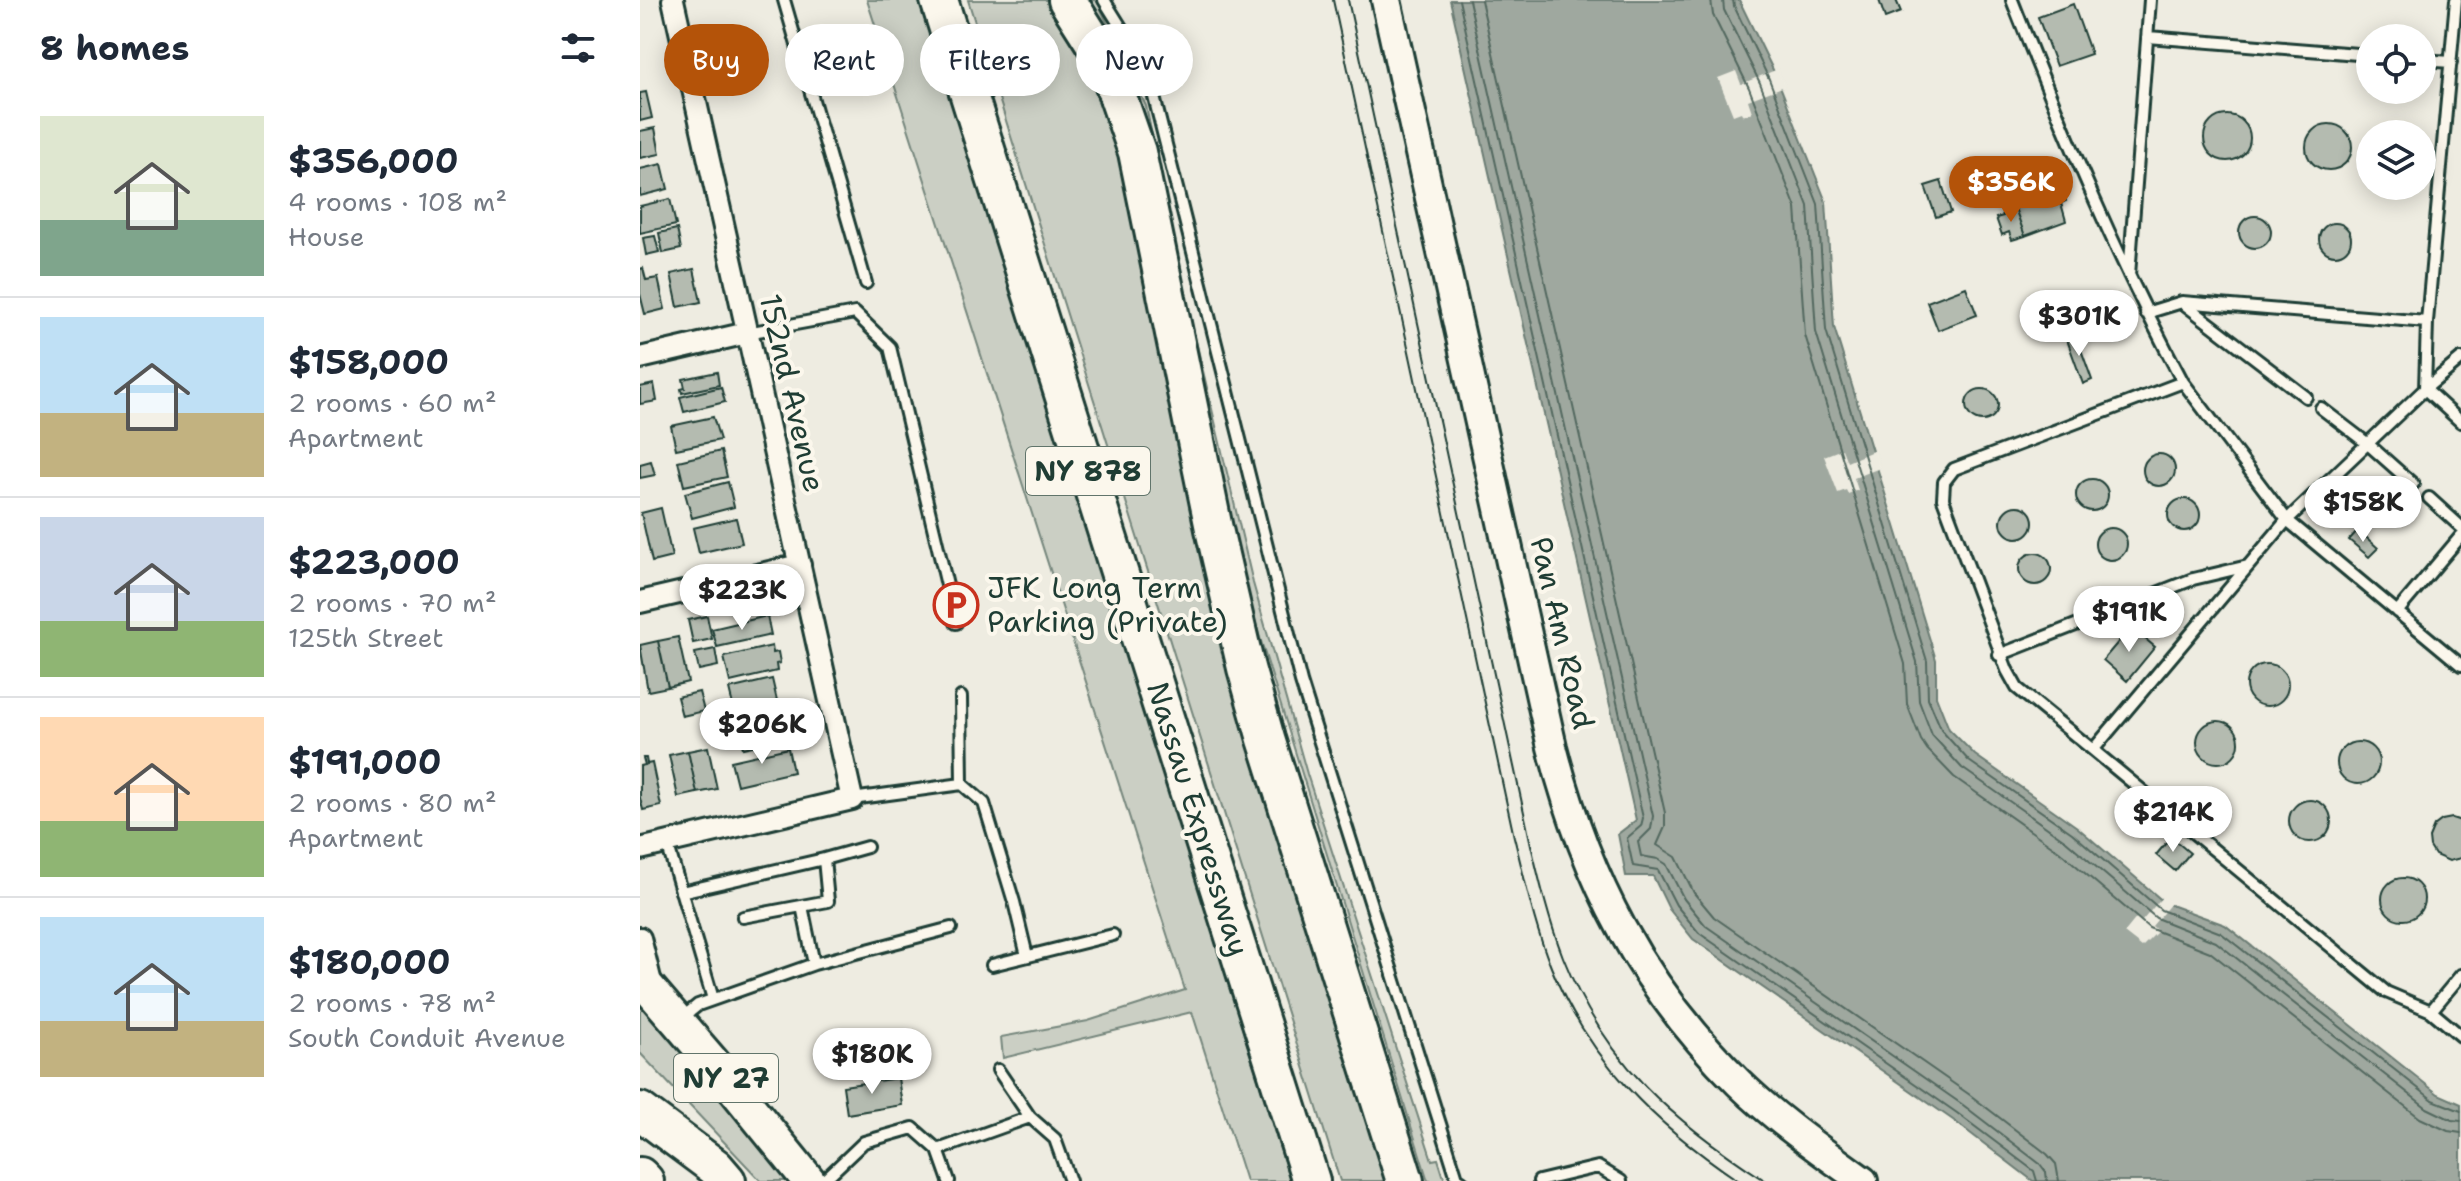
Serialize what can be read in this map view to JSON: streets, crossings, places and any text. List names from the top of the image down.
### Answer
{
  "streets": {
    "highway": ["NY 878", "Nassau Expressway"],
    "main road": ["NY 27"],
    "street": ["152nd Avenue", "Pan Am Road"]
  },
  "places": {
    "parking": ["JFK Long Term Parking (Private)"]
  },
  "page": {
    "heading": "8 homes",
    "chip": [
      "Buy",
      "Rent",
      "Filters",
      "New"
    ],
    "list": [
      {
        "name": "$356,000",
        "note": "4 rooms · 108 m² · House"
      },
      {
        "name": "$158,000",
        "note": "2 rooms · 60 m² · Apartment"
      },
      {
        "name": "$223,000",
        "note": "2 rooms · 70 m² · 125th Street"
      },
      {
        "name": "$191,000",
        "note": "2 rooms · 80 m² · Apartment"
      },
      {
        "name": "$180,000",
        "note": "2 rooms · 78 m² · South Conduit Avenue"
      }
    ],
    "price": [
      "$356K",
      "$301K",
      "$158K",
      "$223K",
      "$191K",
      "$206K",
      "$214K",
      "$180K"
    ]
  }
}
